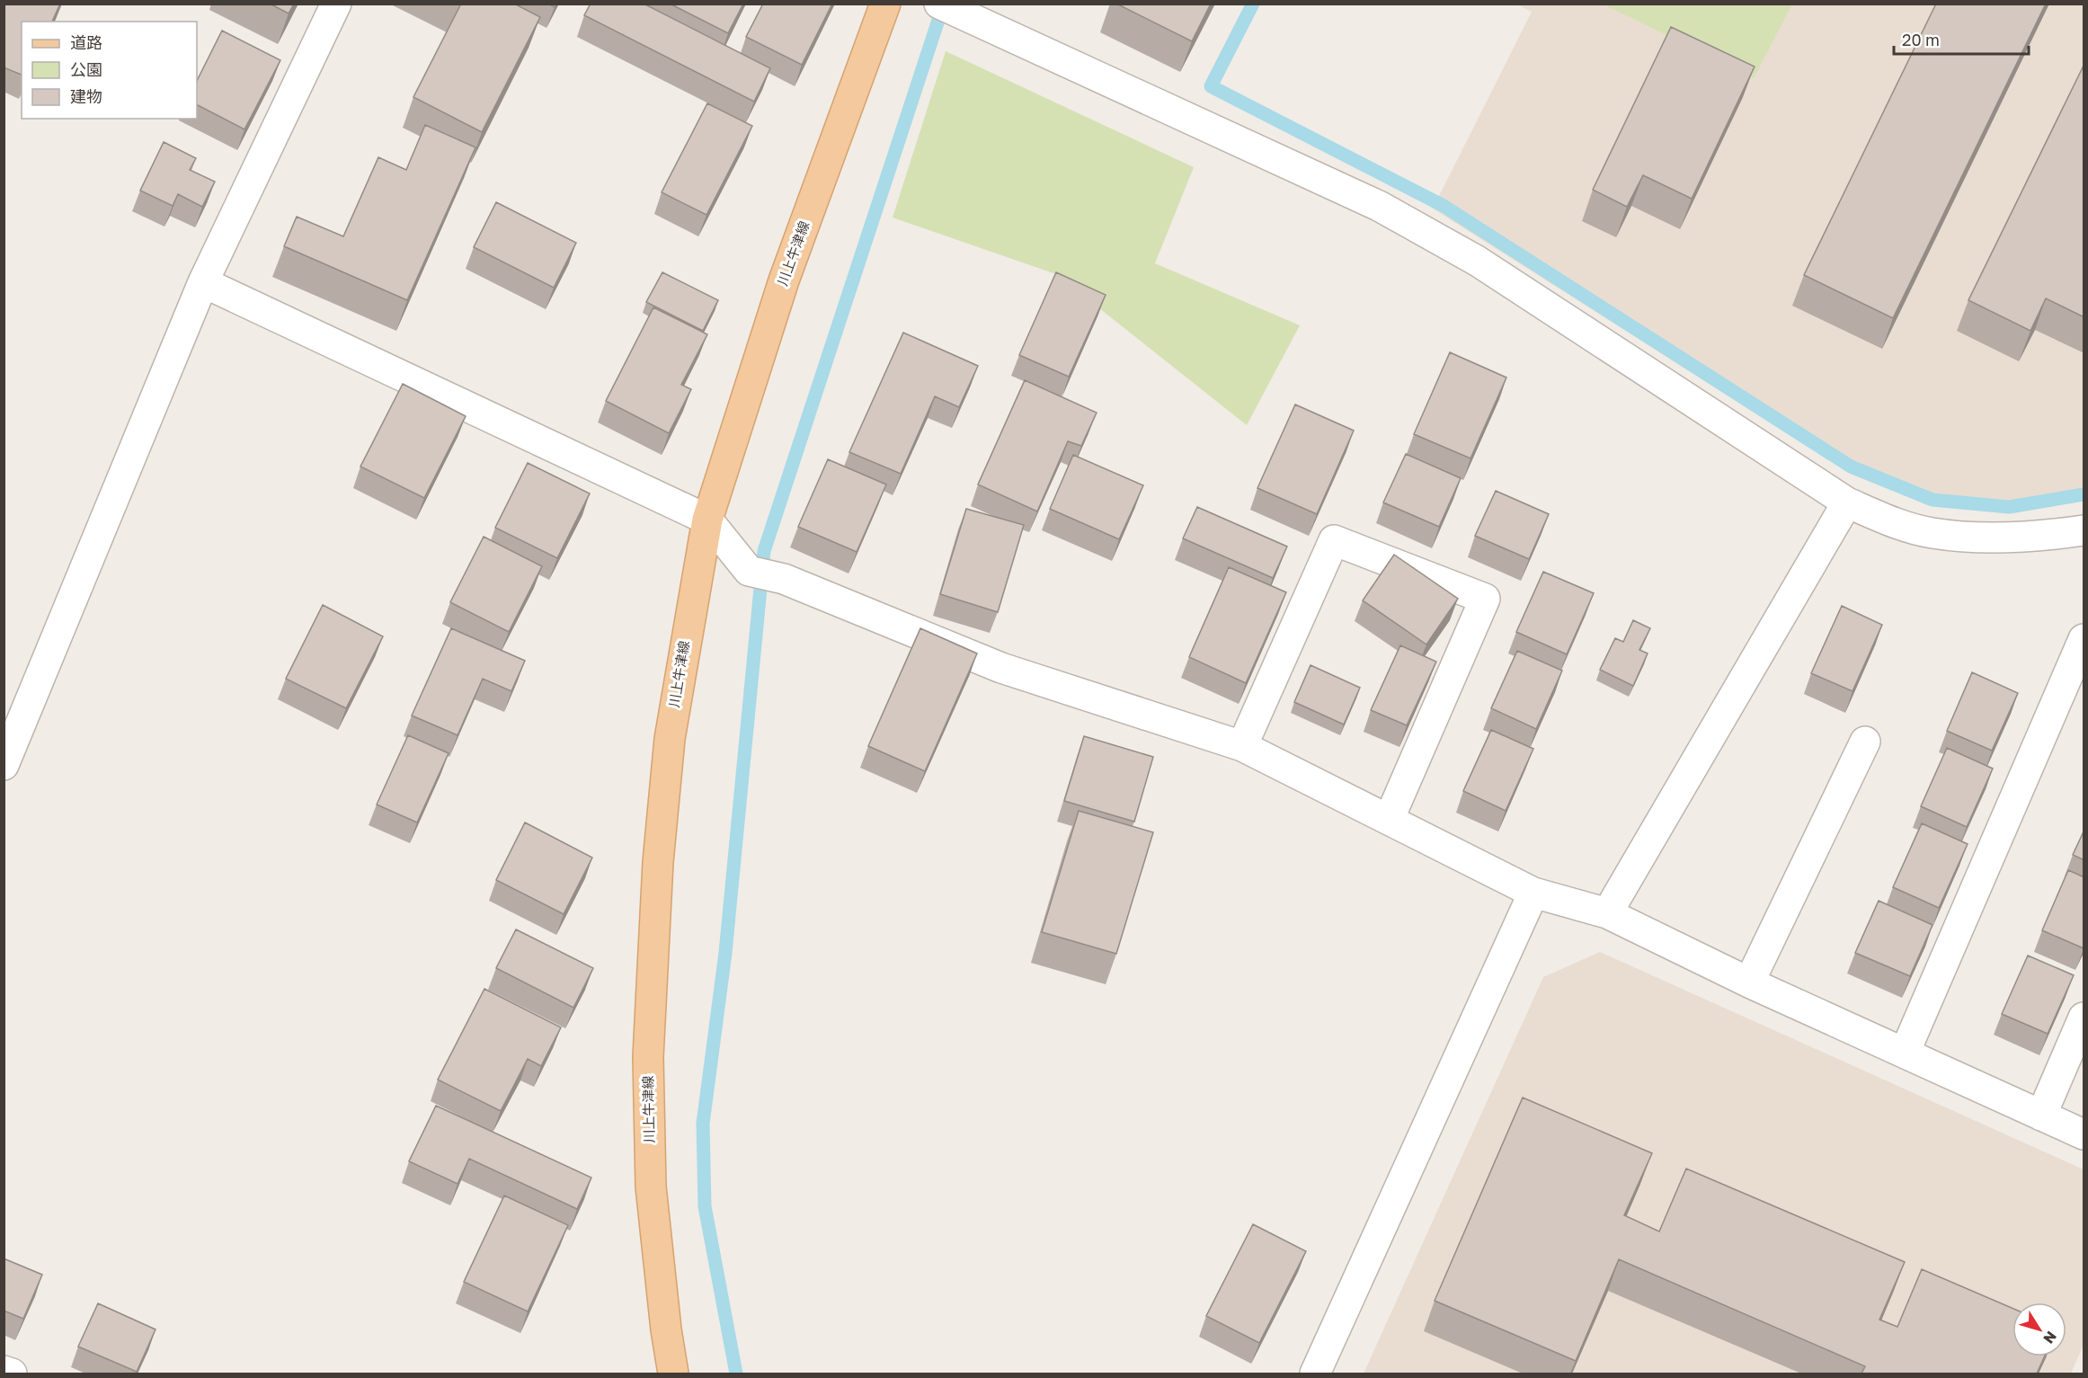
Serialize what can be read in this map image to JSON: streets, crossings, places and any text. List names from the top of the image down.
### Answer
{
  "streets": {
    "main road": ["川上牛津線"]
  },
  "legend": ["道路", "公園", "建物"],
  "scale_bar": "20 m",
  "north": "bottom right"
}
